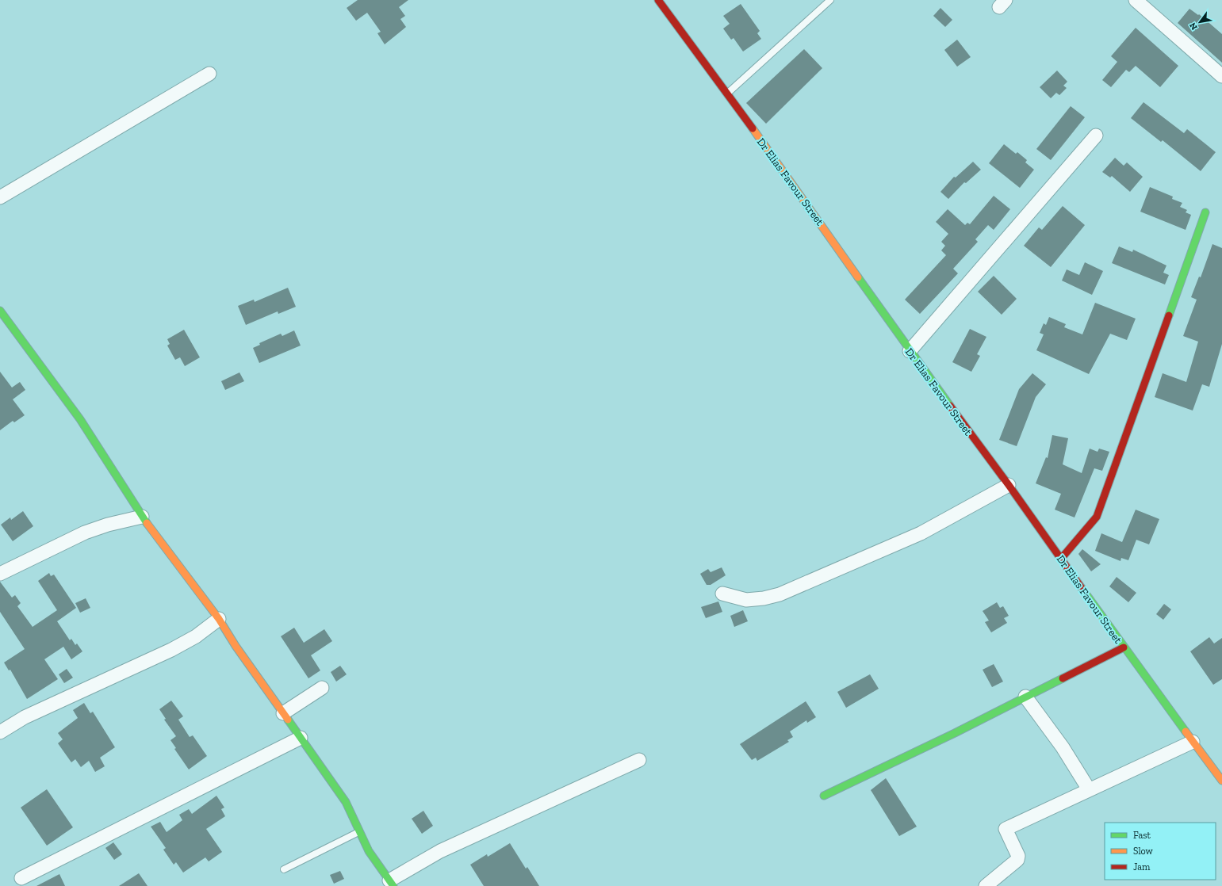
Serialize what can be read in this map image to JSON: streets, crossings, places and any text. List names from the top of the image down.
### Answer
{
  "streets": {
    "street": ["Dr Elias Favour Street"]
  },
  "legend": ["Fast", "Slow", "Jam"],
  "north": "bottom left"
}
